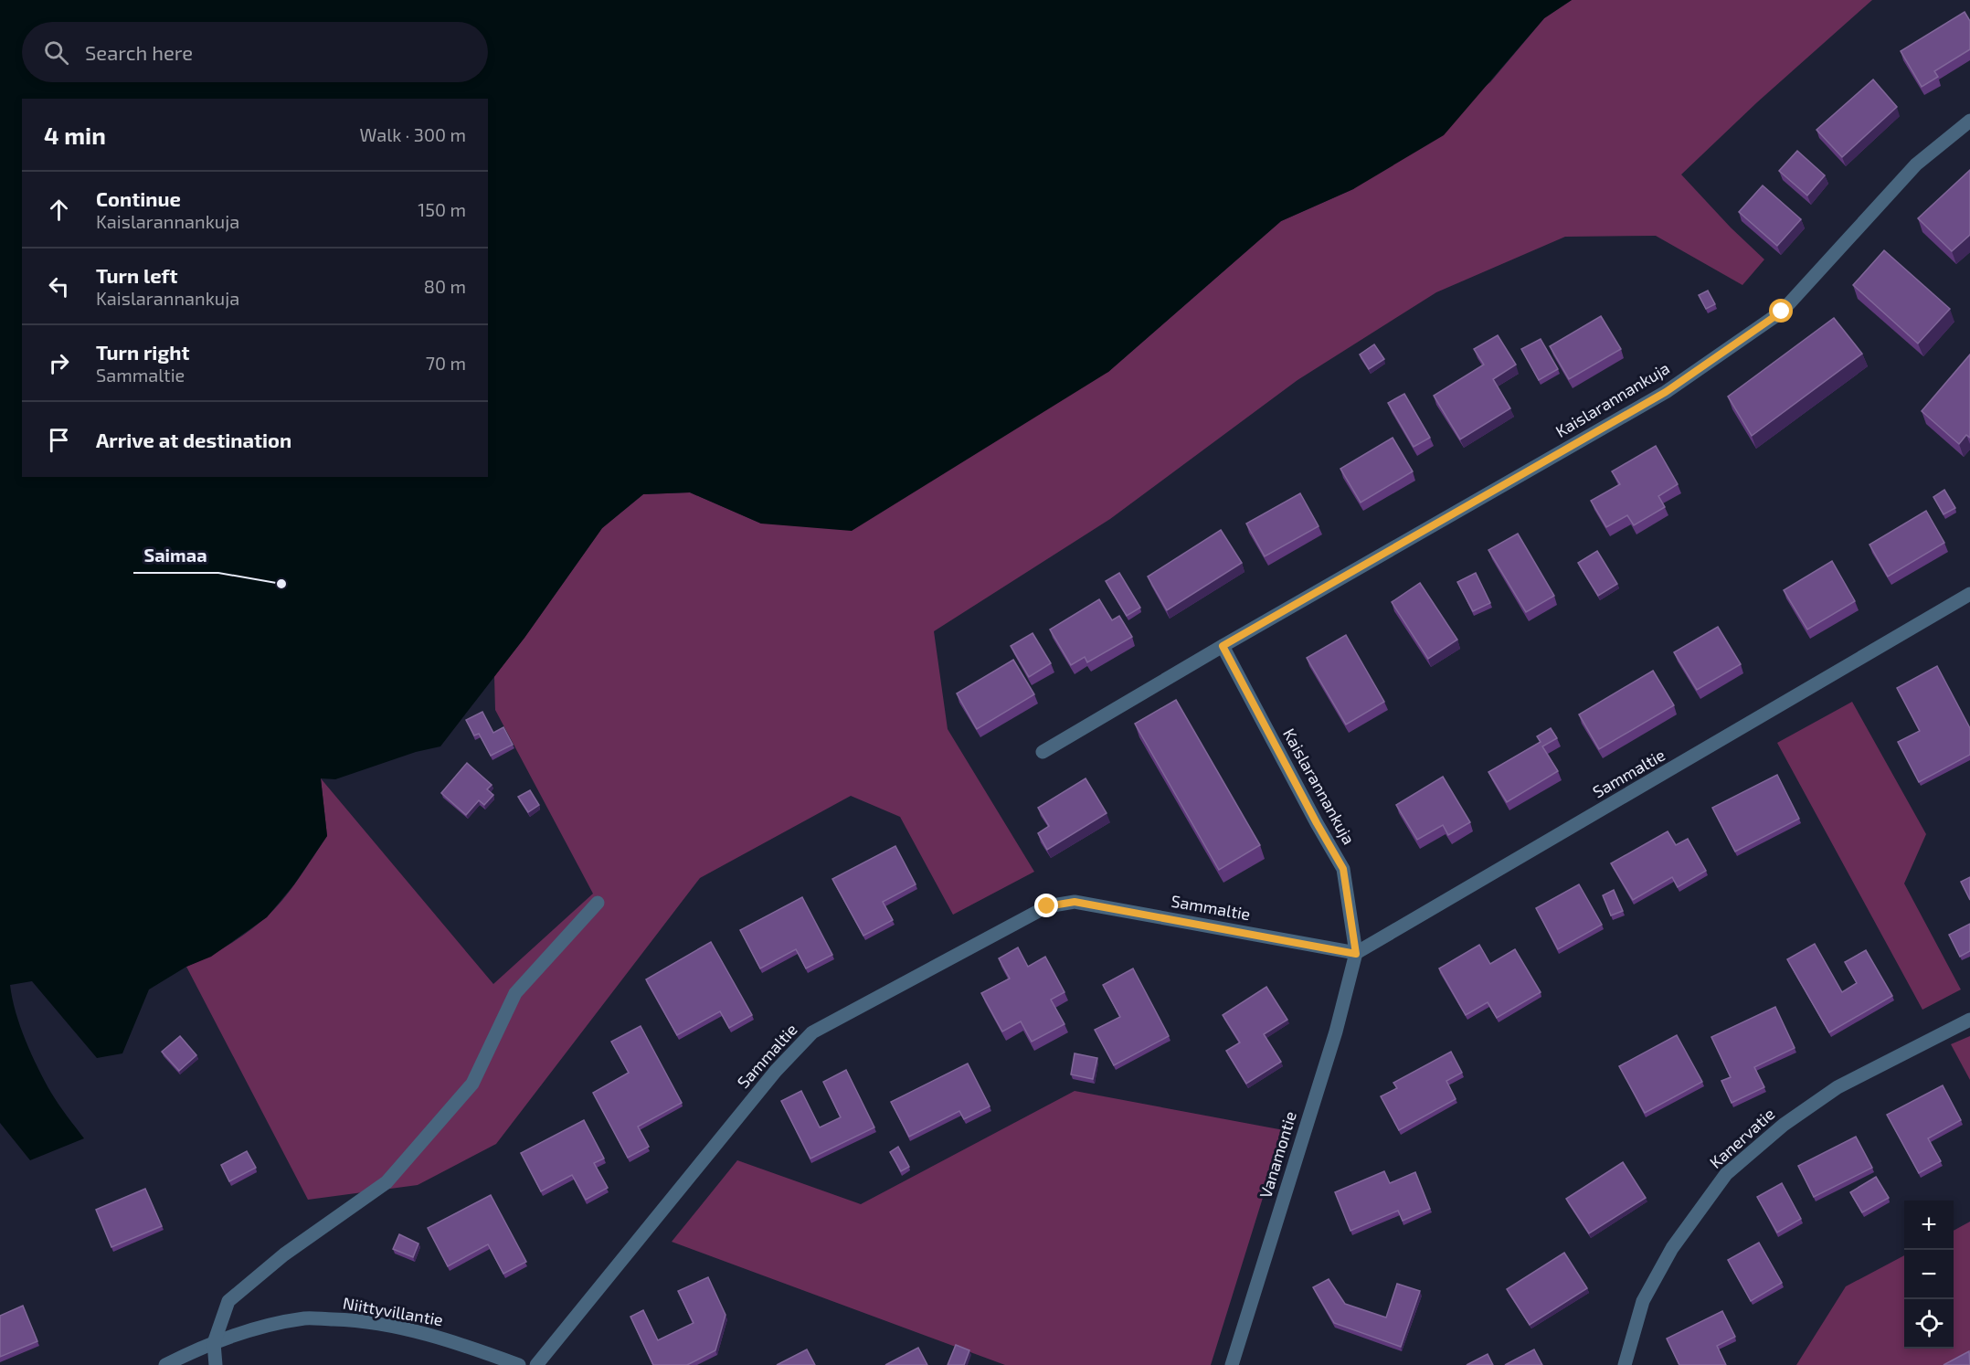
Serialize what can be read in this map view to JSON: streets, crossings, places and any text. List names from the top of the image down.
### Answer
{
  "streets": {
    "street": [
      "Kaislarannankuja",
      "Sammaltie",
      "Kanervatie",
      "Vanamontie",
      "Niittyvillantie"
    ]
  },
  "crossings": [
    ["Kaislarannankuja", "Sammaltie"],
    ["Kaislarannankuja", "Vanamontie"],
    ["Sammaltie", "Vanamontie"]
  ],
  "places": ["Saimaa"],
  "page": {
    "search": "Search here",
    "heading": ["4 min", "Walk · 300 m"],
    "list": [
      ["Continue", "Kaislarannankuja", "150 m"],
      ["Turn left", "Kaislarannankuja", "80 m"],
      ["Turn right", "Sammaltie", "70 m"],
      "Arrive at destination"
    ],
    "map_buttons": ["+", "−"]
  }
}
